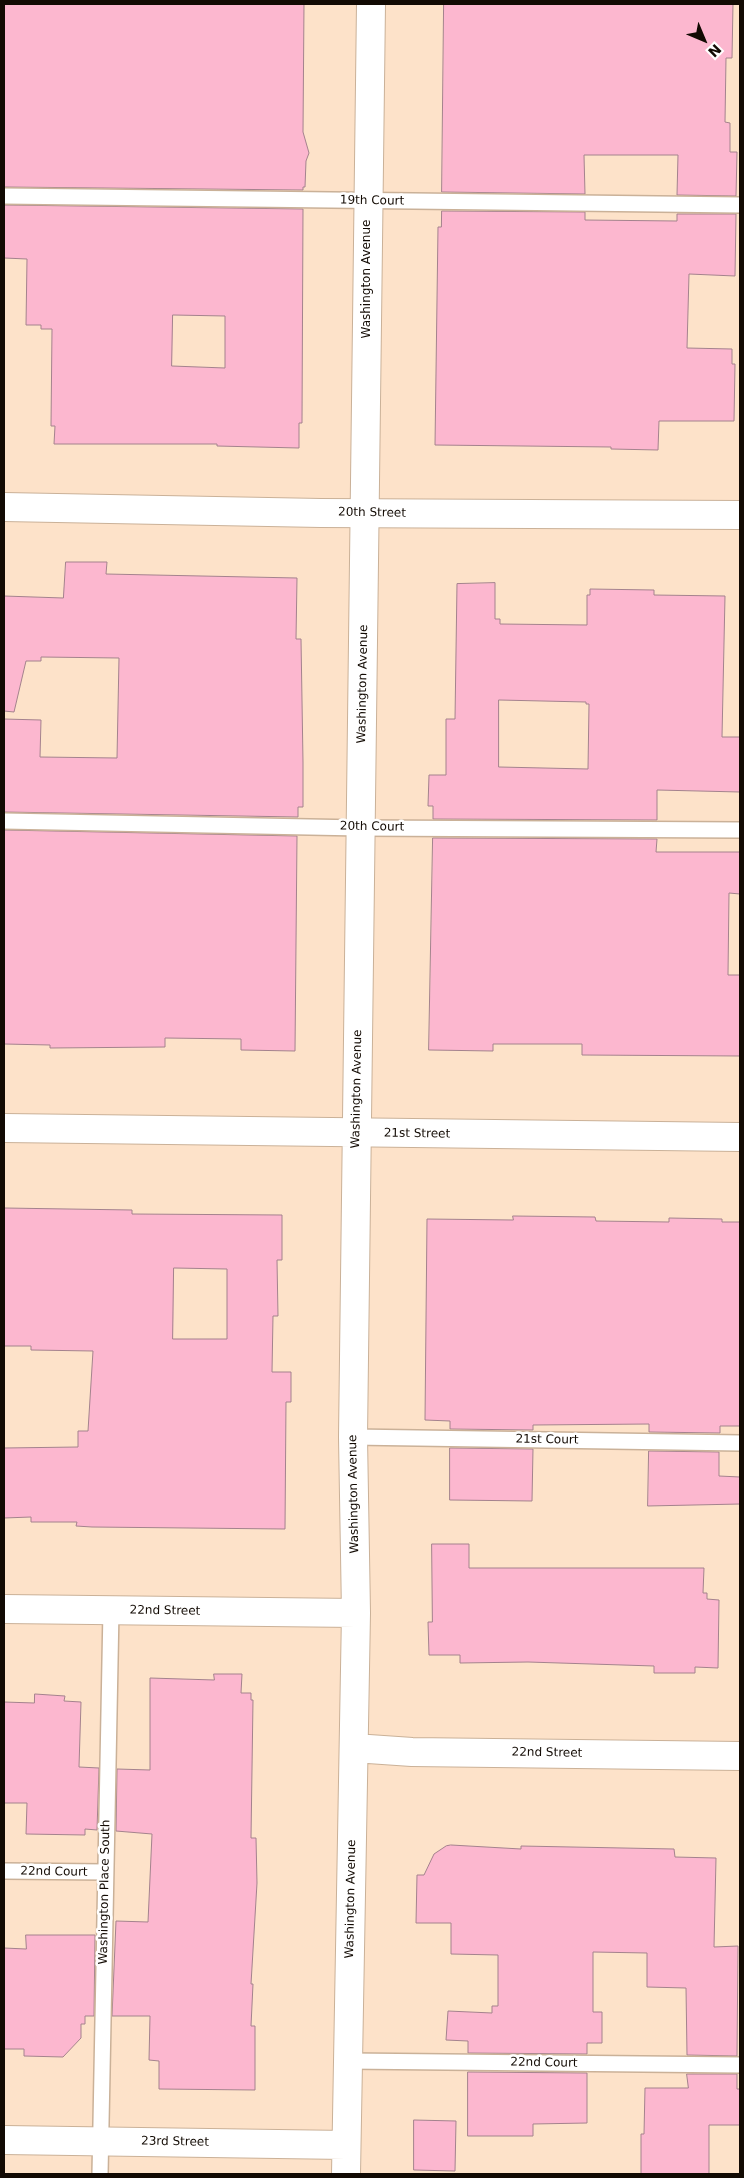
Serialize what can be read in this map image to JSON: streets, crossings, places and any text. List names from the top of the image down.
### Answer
{
  "streets": {
    "street": [
      "Washington Avenue",
      "20th Street",
      "21st Street",
      "22nd Street",
      "23rd Street"
    ],
    "lane": [
      "19th Court",
      "20th Court",
      "21st Court",
      "22nd Court",
      "Washington Place South"
    ]
  },
  "crossings": [
    ["19th Court", "Washington Avenue"],
    ["Washington Avenue", "20th Street"],
    ["Washington Avenue", "20th Court"],
    ["Washington Avenue", "21st Street"],
    ["Washington Avenue", "21st Court"],
    ["Washington Avenue", "22nd Street"],
    ["Washington Avenue", "22nd Court"],
    ["Washington Avenue", "23rd Street"],
    ["22nd Street", "Washington Place South"],
    ["22nd Court", "Washington Place South"],
    ["Washington Place South", "23rd Street"]
  ],
  "north": "bottom right"
}
